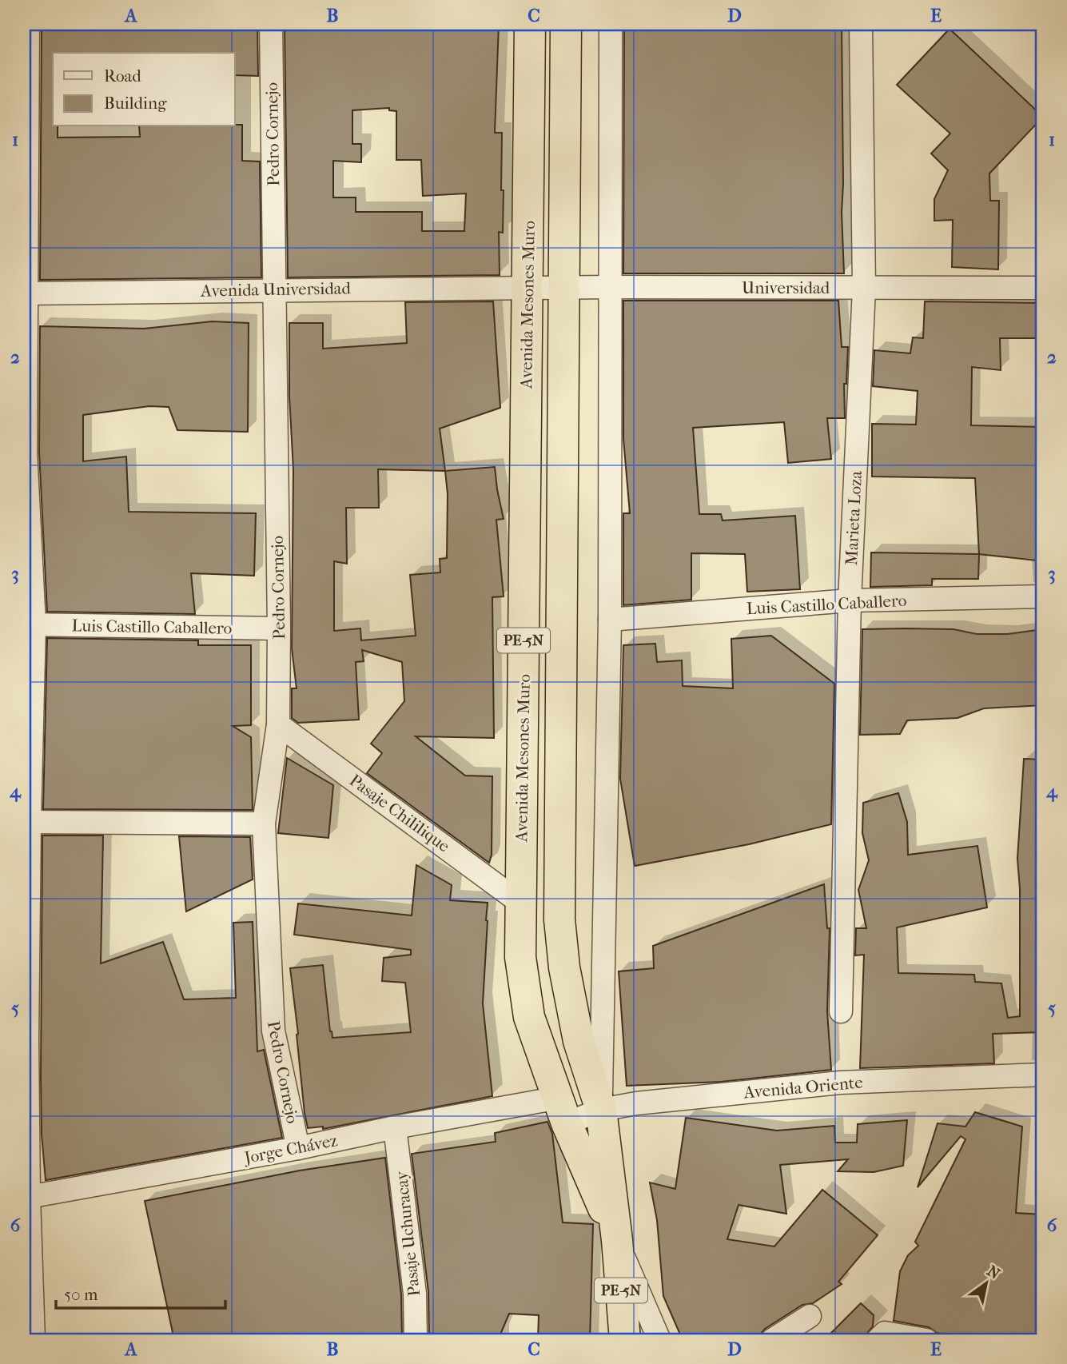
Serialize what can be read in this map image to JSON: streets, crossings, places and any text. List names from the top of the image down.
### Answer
{
  "streets": {
    "highway": ["Avenida Mesones Muro", "PE-5N"],
    "street": [
      "Pedro Cornejo",
      "Universidad",
      "Avenida Universidad",
      "Marieta Loza",
      "Luis Castillo Caballero",
      "Pasaje Chililique",
      "Avenida Oriente",
      "Jorge Chávez",
      "Pasaje Uchuracay"
    ]
  },
  "crossings": [
    ["Pedro Cornejo", "Avenida Universidad"],
    ["Pedro Cornejo", "Luis Castillo Caballero"],
    ["Pedro Cornejo", "Pasaje Chililique"],
    ["Pedro Cornejo", "Jorge Chávez"],
    ["Universidad", "Avenida Universidad"],
    ["Universidad", "Avenida Mesones Muro"],
    ["Universidad", "Marieta Loza"],
    ["Universidad", "PE-5N"],
    ["Avenida Universidad", "Avenida Mesones Muro"],
    ["Avenida Mesones Muro", "PE-5N"],
    ["Avenida Mesones Muro", "Pasaje Chililique"],
    ["Avenida Mesones Muro", "Avenida Oriente"],
    ["Avenida Mesones Muro", "Jorge Chávez"],
    ["Marieta Loza", "Luis Castillo Caballero"],
    ["PE-5N", "Avenida Oriente"],
    ["Avenida Oriente", "Jorge Chávez"],
    ["Jorge Chávez", "Pasaje Uchuracay"]
  ],
  "legend": ["Road", "Building"],
  "scale_bar": "50 m",
  "north": "top right",
  "grid": {
    "columns": [
      "A",
      "B",
      "C",
      "D",
      "E"
    ],
    "rows": [
      "1",
      "2",
      "3",
      "4",
      "5",
      "6"
    ]
  }
}
